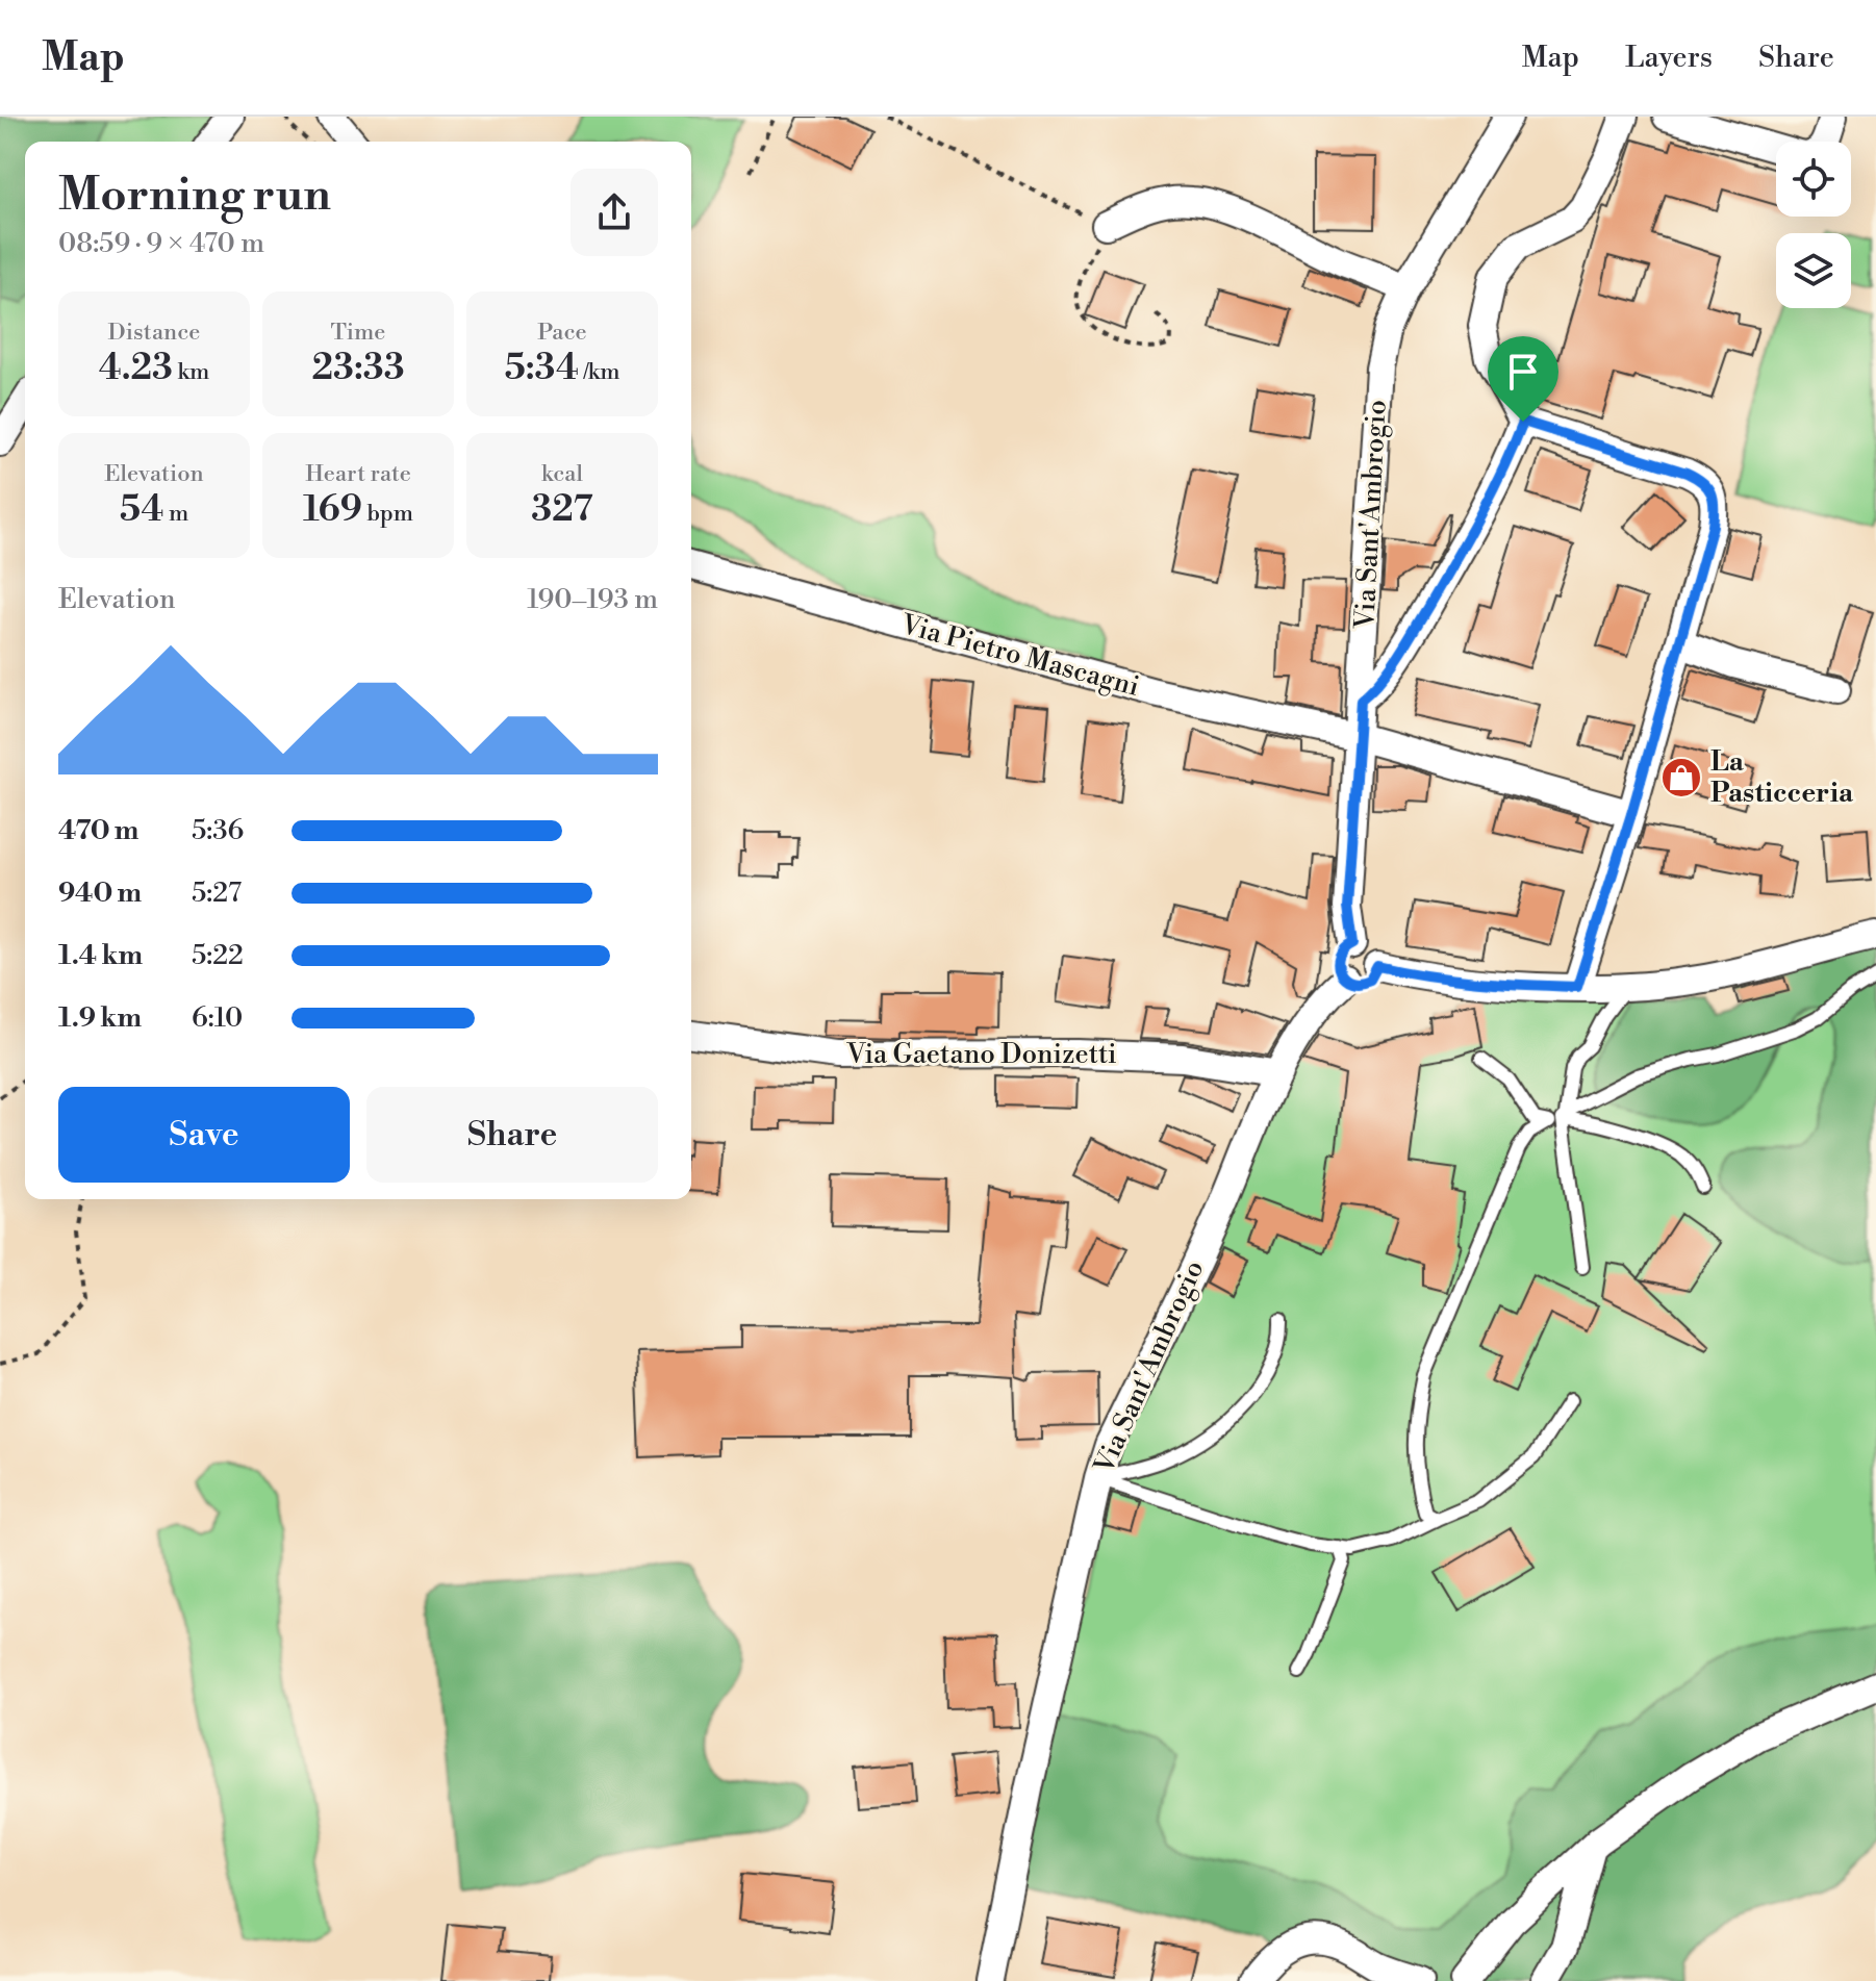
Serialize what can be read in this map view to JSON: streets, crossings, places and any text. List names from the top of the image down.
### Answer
{
  "streets": {
    "street": ["Via Sant'Ambrogio", "Via Pietro Mascagni", "Via Gaetano Donizetti"]
  },
  "crossings": [
    ["Via Sant'Ambrogio", "Via Pietro Mascagni"],
    ["Via Sant'Ambrogio", "Via Gaetano Donizetti"]
  ],
  "places": {
    "shop": ["La Pasticceria"]
  },
  "page": {
    "header": "Map",
    "nav": ["Map", "Layers", "Share"],
    "heading": ["Morning run", "08:59 · 9 × 470 m"],
    "stats": [
      ["Distance", "4.23 km"],
      ["Time", "23:33"],
      ["Pace", "5:34 /km"],
      ["Elevation", "54 m"],
      ["Heart rate", "169 bpm"],
      ["kcal", "327"]
    ],
    "chart": ["Elevation", "190–193 m"],
    "list": [
      {
        "name": "470 m",
        "note": "5:36"
      },
      {
        "name": "940 m",
        "note": "5:27"
      },
      {
        "name": "1.4 km",
        "note": "5:22"
      },
      {
        "name": "1.9 km",
        "note": "6:10"
      }
    ],
    "buttons": ["Save", "Share"]
  }
}
